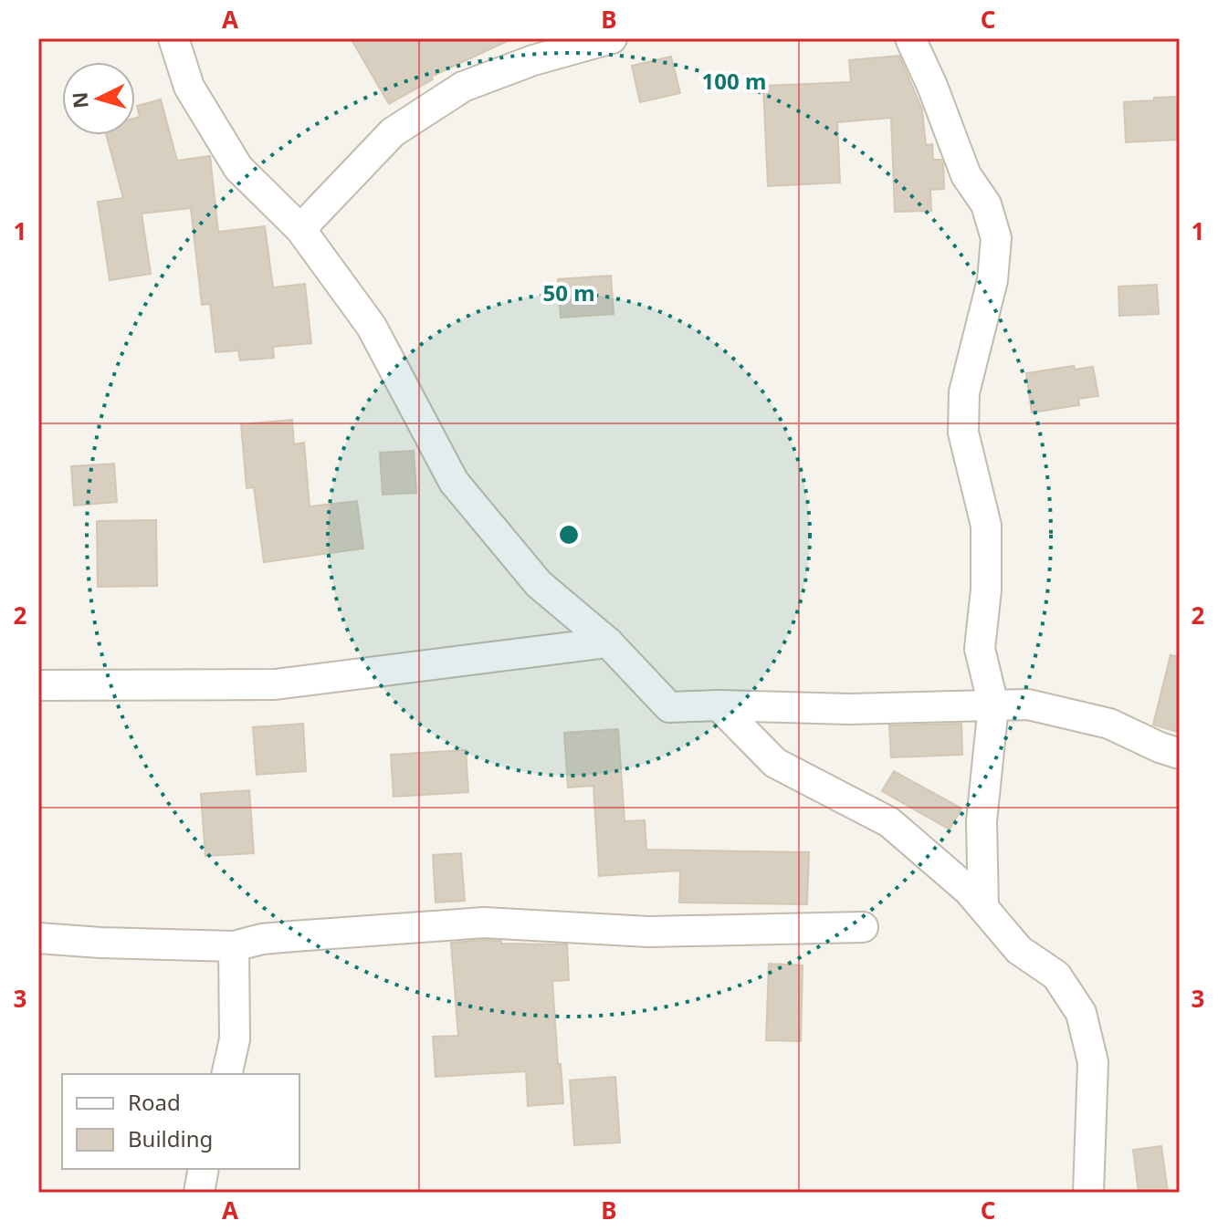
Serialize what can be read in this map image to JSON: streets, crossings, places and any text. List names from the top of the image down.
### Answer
{
  "legend": ["Road", "Building"],
  "north": "left",
  "grid": {
    "columns": ["A", "B", "C"],
    "rows": ["1", "2", "3"]
  },
  "rings": ["100 m", "50 m"]
}
